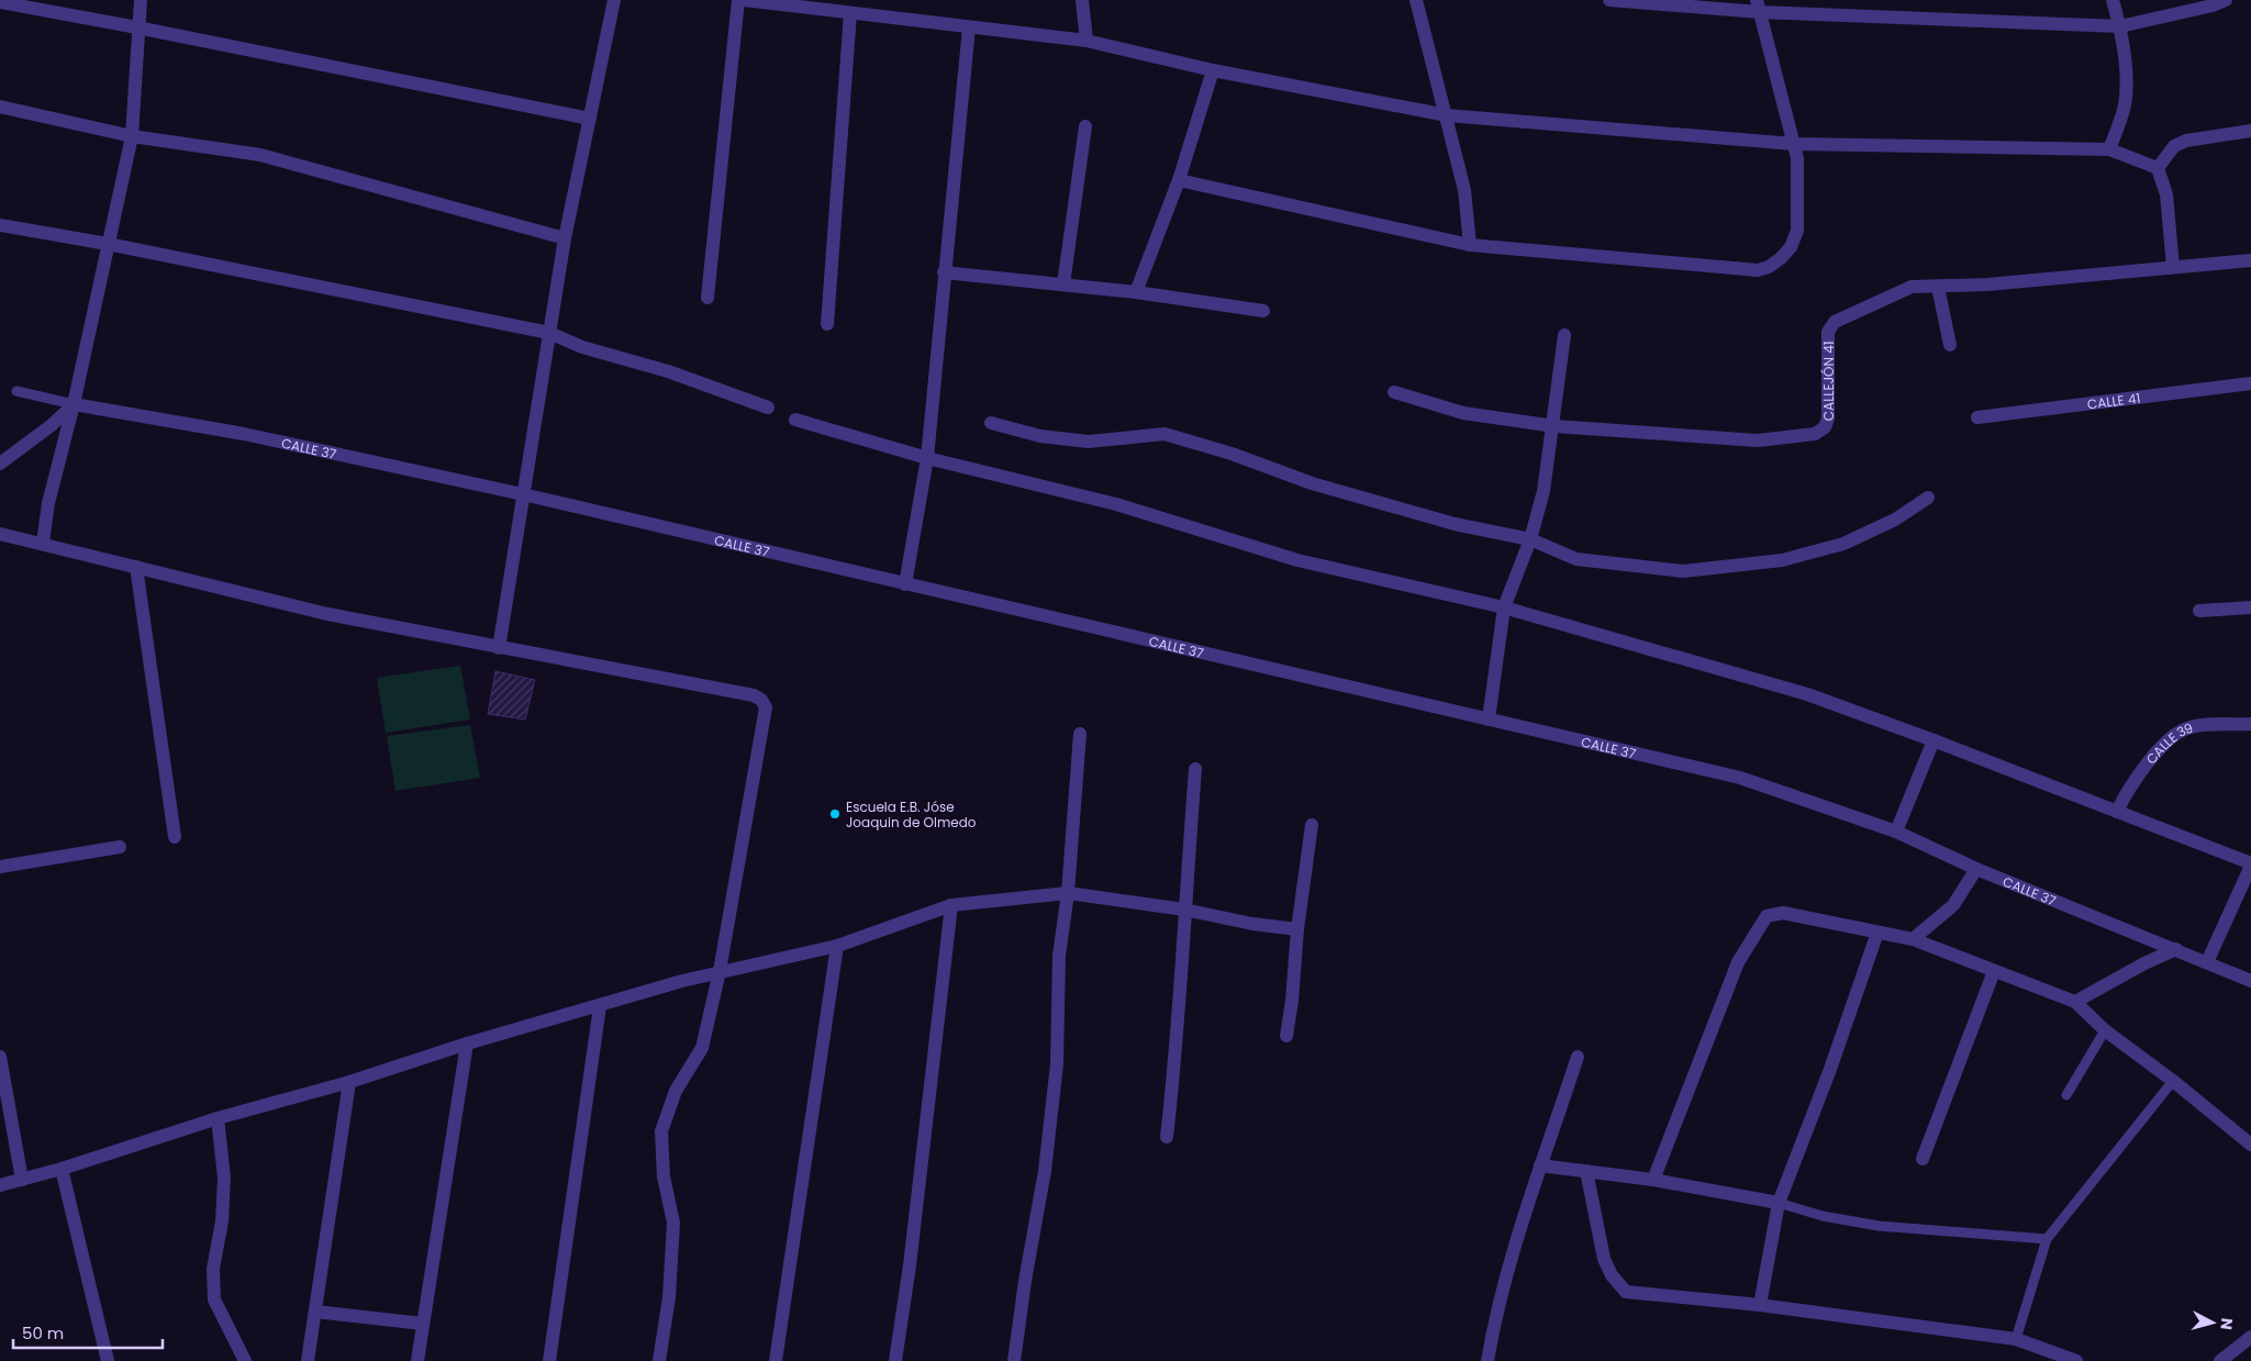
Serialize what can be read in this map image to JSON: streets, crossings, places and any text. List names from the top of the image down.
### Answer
{
  "streets": {
    "street": [
      "CALLEJÓN 41",
      "CALLE 41",
      "CALLE 37",
      "CALLE 39"
    ]
  },
  "places": ["Escuela E.B. Jóse Joaquin de Olmedo"],
  "scale_bar": "50 m",
  "north": "right"
}
